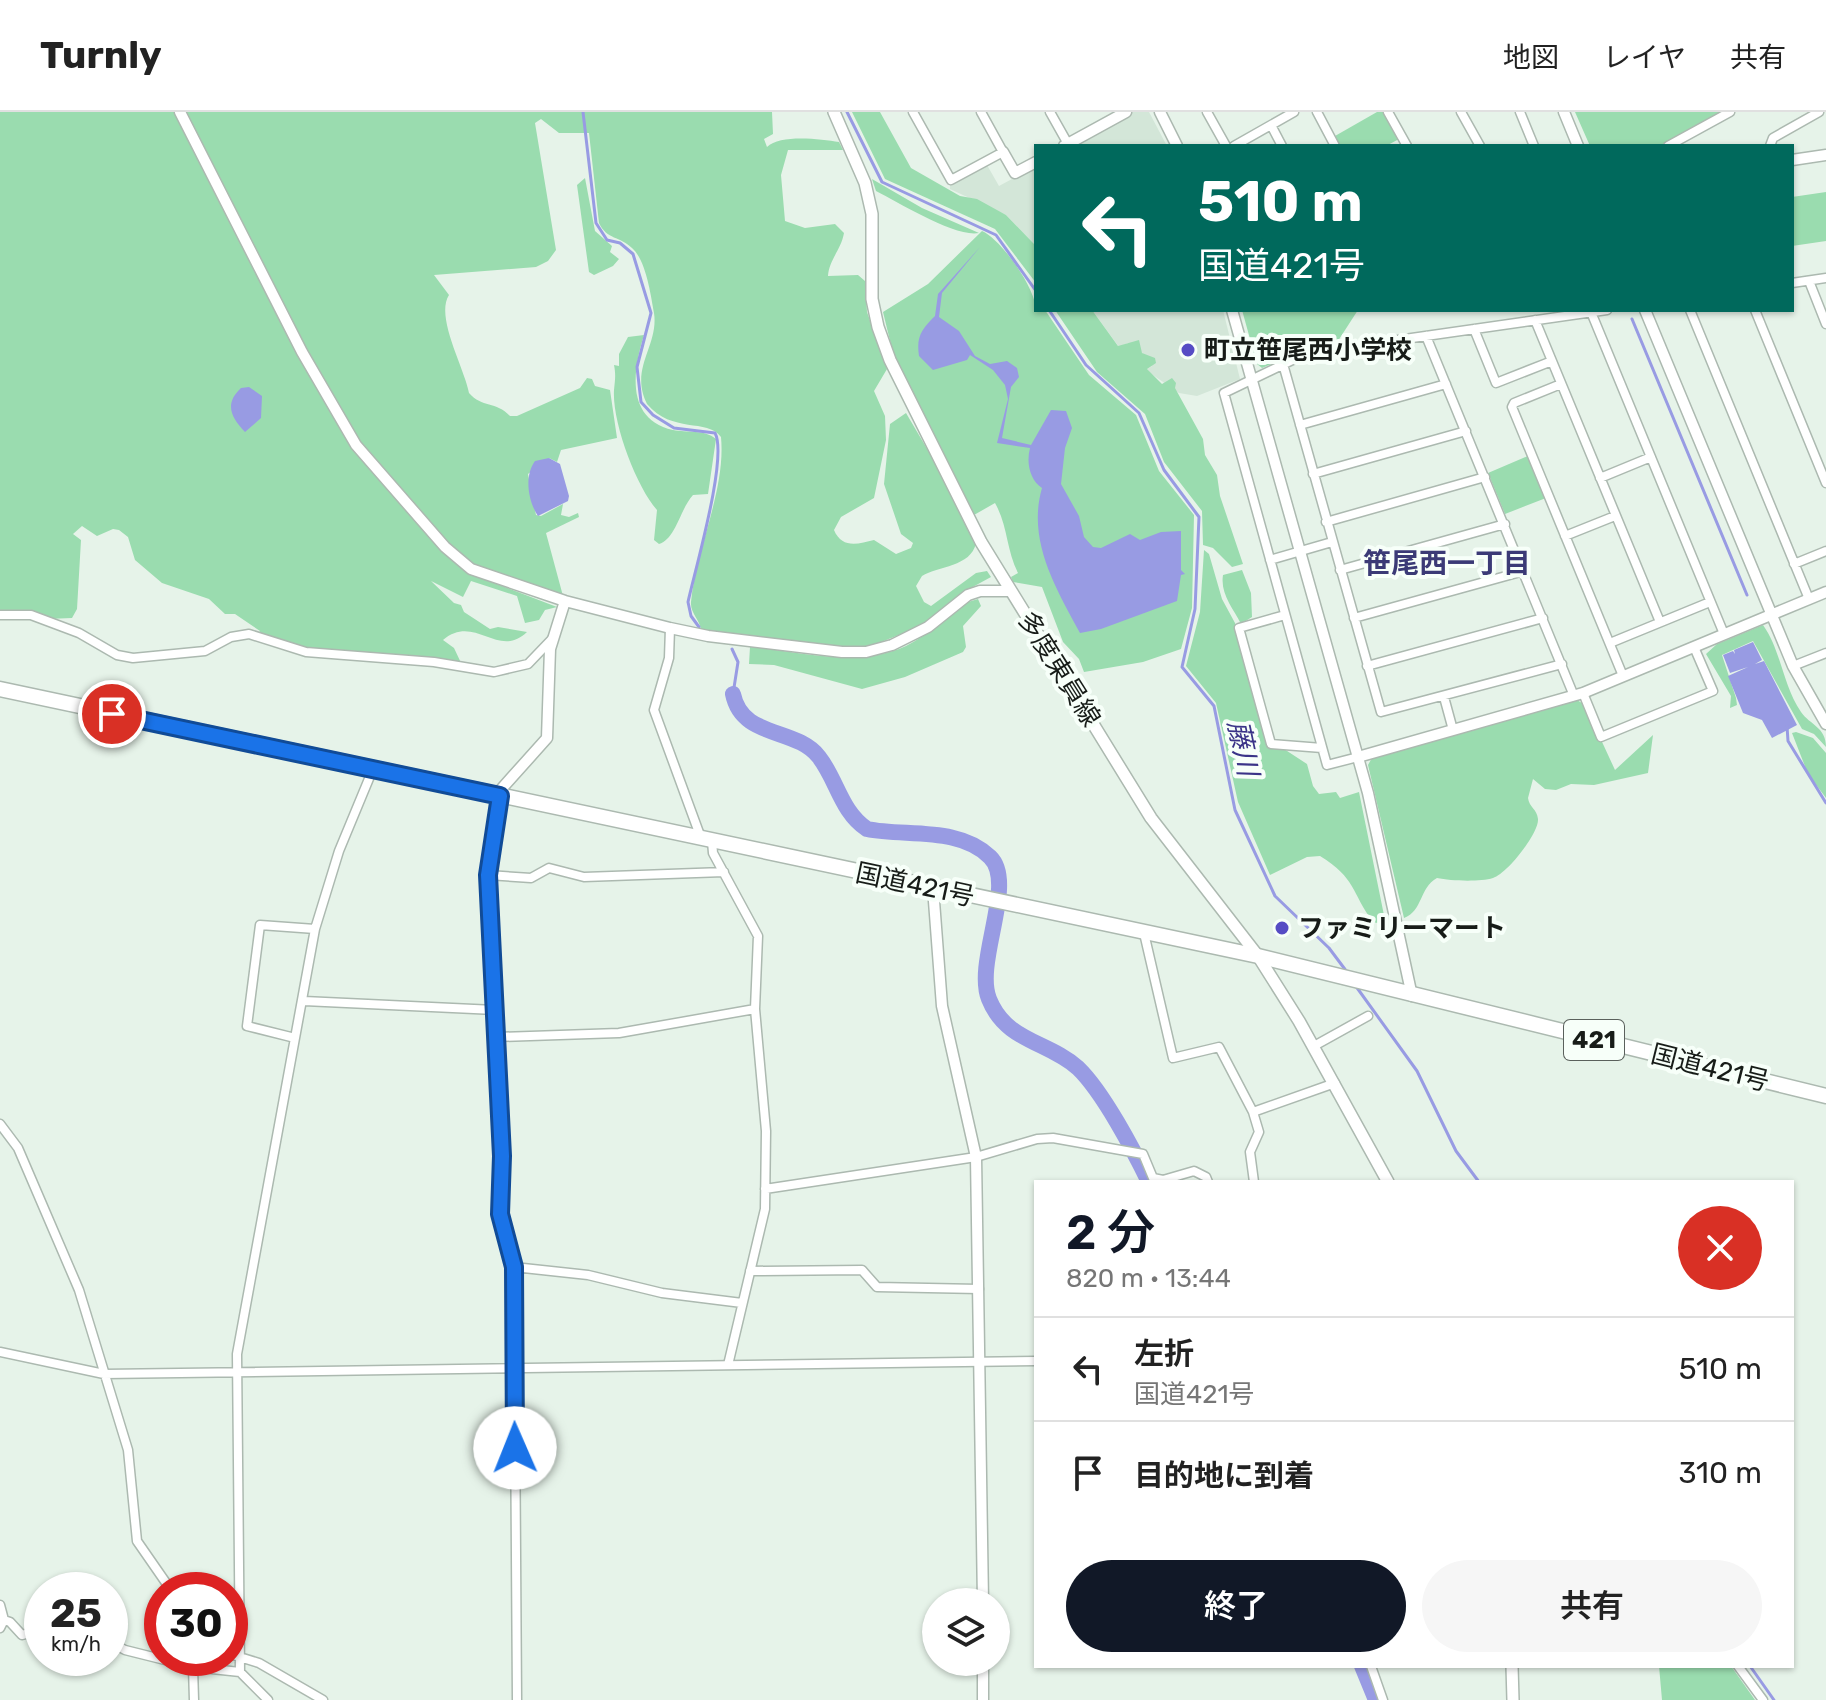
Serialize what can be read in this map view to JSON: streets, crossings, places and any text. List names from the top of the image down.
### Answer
{
  "streets": {
    "highway": ["国道421号", "421"],
    "main road": ["多度東員線"]
  },
  "crossings": [
    ["多度東員線", "国道421号"]
  ],
  "districts": ["笹尾西一丁目"],
  "water": ["藤川"],
  "places": ["町立笹尾西小学校", "ファミリーマート"],
  "page": {
    "header": "Turnly",
    "nav": ["地図", "レイヤ", "共有"],
    "turn": ["510 m", "国道421号"],
    "heading": ["2 分", "820 m · 13:44"],
    "list": [
      {
        "name": "左折",
        "note": "国道421号",
        "value": "510 m"
      },
      {
        "name": "目的地に到着",
        "value": "310 m"
      }
    ],
    "buttons": ["終了", "共有"],
    "speed": "25 km/h",
    "limit": "30"
  }
}
